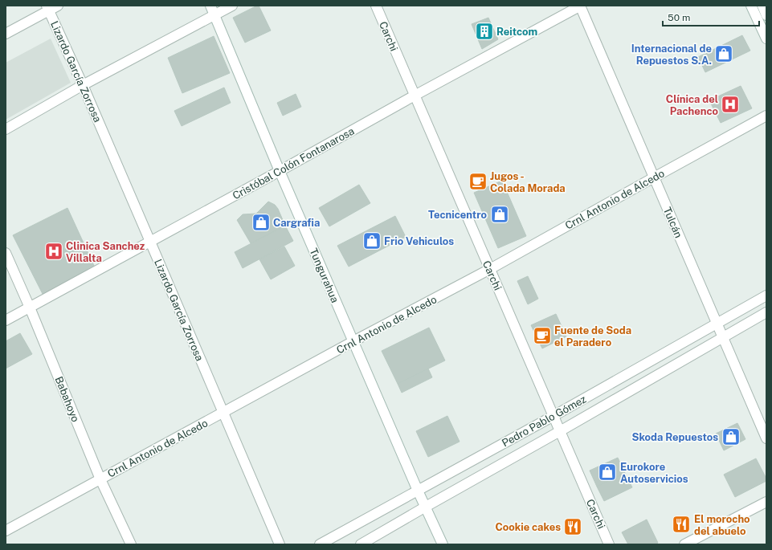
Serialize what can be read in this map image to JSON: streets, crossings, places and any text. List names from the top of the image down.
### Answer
{
  "streets": {
    "street": [
      "Carchi",
      "Lizardo García Zorrosa",
      "Cristóbal Colón Fontanarosa",
      "Crnl Antonio de Alcedo",
      "Tulcán",
      "Tungurahua",
      "Babahoyo",
      "Pedro Pablo Gómez"
    ]
  },
  "crossings": [
    ["Carchi", "Cristóbal Colón Fontanarosa"],
    ["Carchi", "Crnl Antonio de Alcedo"],
    ["Carchi", "Pedro Pablo Gómez"],
    ["Lizardo García Zorrosa", "Cristóbal Colón Fontanarosa"],
    ["Lizardo García Zorrosa", "Crnl Antonio de Alcedo"],
    ["Cristóbal Colón Fontanarosa", "Tulcán"],
    ["Cristóbal Colón Fontanarosa", "Tungurahua"],
    ["Cristóbal Colón Fontanarosa", "Babahoyo"],
    ["Crnl Antonio de Alcedo", "Tulcán"],
    ["Crnl Antonio de Alcedo", "Tungurahua"],
    ["Crnl Antonio de Alcedo", "Babahoyo"],
    ["Tulcán", "Pedro Pablo Gómez"],
    ["Tungurahua", "Pedro Pablo Gómez"]
  ],
  "places": {
    "building": ["Reitcom"],
    "shop": [
      "Internacional de Repuestos S.A.",
      "Tecnicentro",
      "Cargrafia",
      "Frio Vehiculos",
      "Skoda Repuestos",
      "Eurokore Autoservicios"
    ],
    "hospital": ["Clínica del Pachenco", "Clinica Sanchez Villalta"],
    "cafe": ["Jugos - Colada Morada", "Fuente de Soda el Paradero"],
    "restaurant": ["El morocho del abuelo", "Cookie cakes"]
  },
  "scale_bar": "50 m"
}
